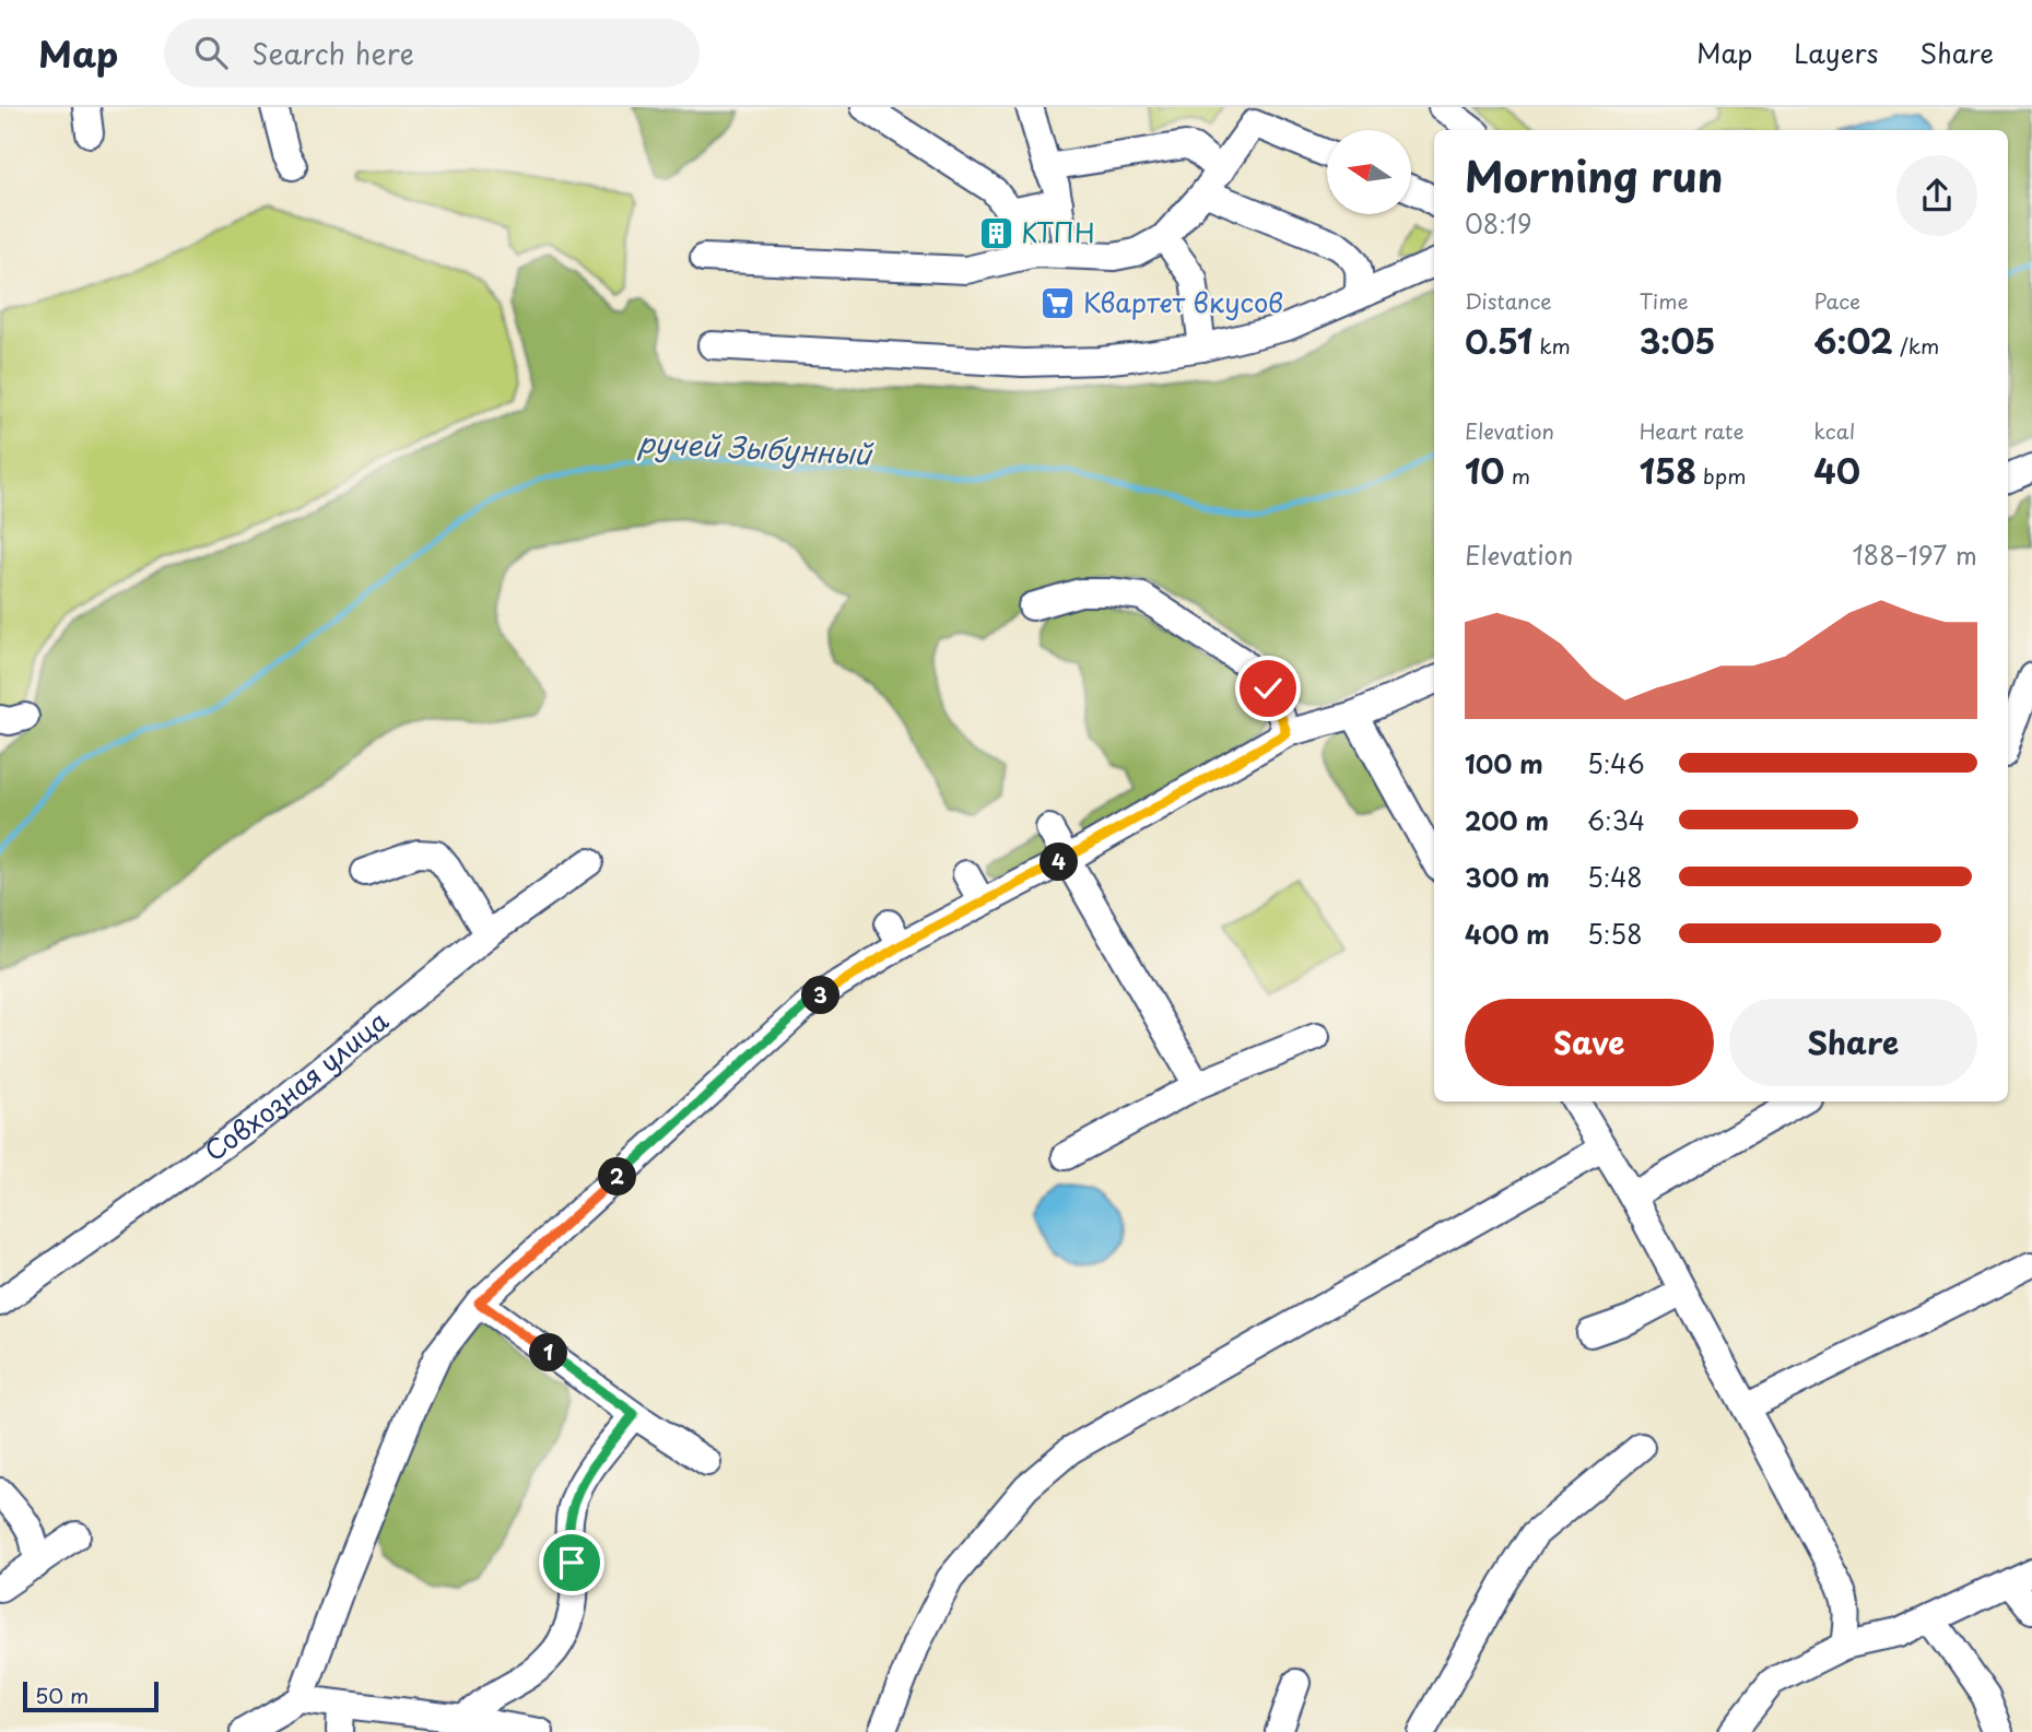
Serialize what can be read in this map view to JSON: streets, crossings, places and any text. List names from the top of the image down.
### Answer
{
  "streets": {
    "street": ["Совхозная улица"]
  },
  "water": ["ручей Зыбунный"],
  "places": {
    "building": ["КТПН"],
    "supermarket": ["Квартет вкусов"]
  },
  "scale_bar": "50 m",
  "north": "left",
  "page": {
    "header": "Map",
    "search": "Search here",
    "nav": ["Map", "Layers", "Share"],
    "heading": ["Morning run", "08:19"],
    "stats": [
      ["Distance", "0.51 km"],
      ["Time", "3:05"],
      ["Pace", "6:02 /km"],
      ["Elevation", "10 m"],
      ["Heart rate", "158 bpm"],
      ["kcal", "40"]
    ],
    "chart": ["Elevation", "188–197 m"],
    "list": [
      {
        "name": "100 m",
        "note": "5:46"
      },
      {
        "name": "200 m",
        "note": "6:34"
      },
      {
        "name": "300 m",
        "note": "5:48"
      },
      {
        "name": "400 m",
        "note": "5:58"
      }
    ],
    "pins": [
      "4",
      "3",
      "2",
      "1"
    ],
    "buttons": ["Save", "Share"],
    "scale": "50 m"
  }
}
